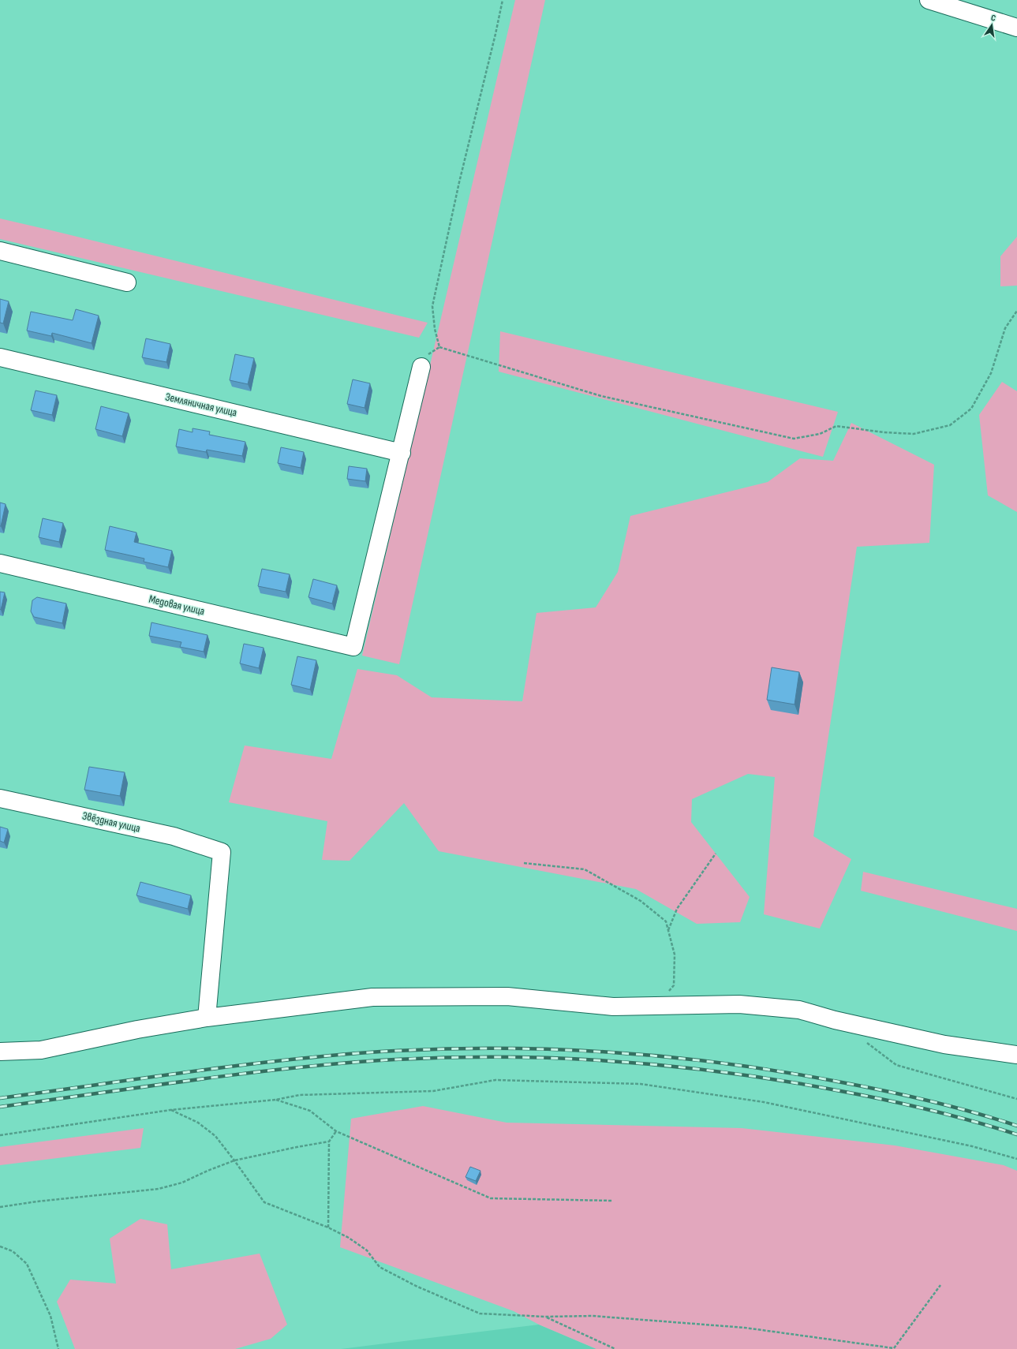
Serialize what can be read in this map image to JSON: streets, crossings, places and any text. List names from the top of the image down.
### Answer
{
  "streets": {
    "street": ["Земляничная улица", "Медовая улица", "Звёздная улица"]
  },
  "crossings": [
    ["Земляничная улица", "Медовая улица"]
  ],
  "north": "top"
}
